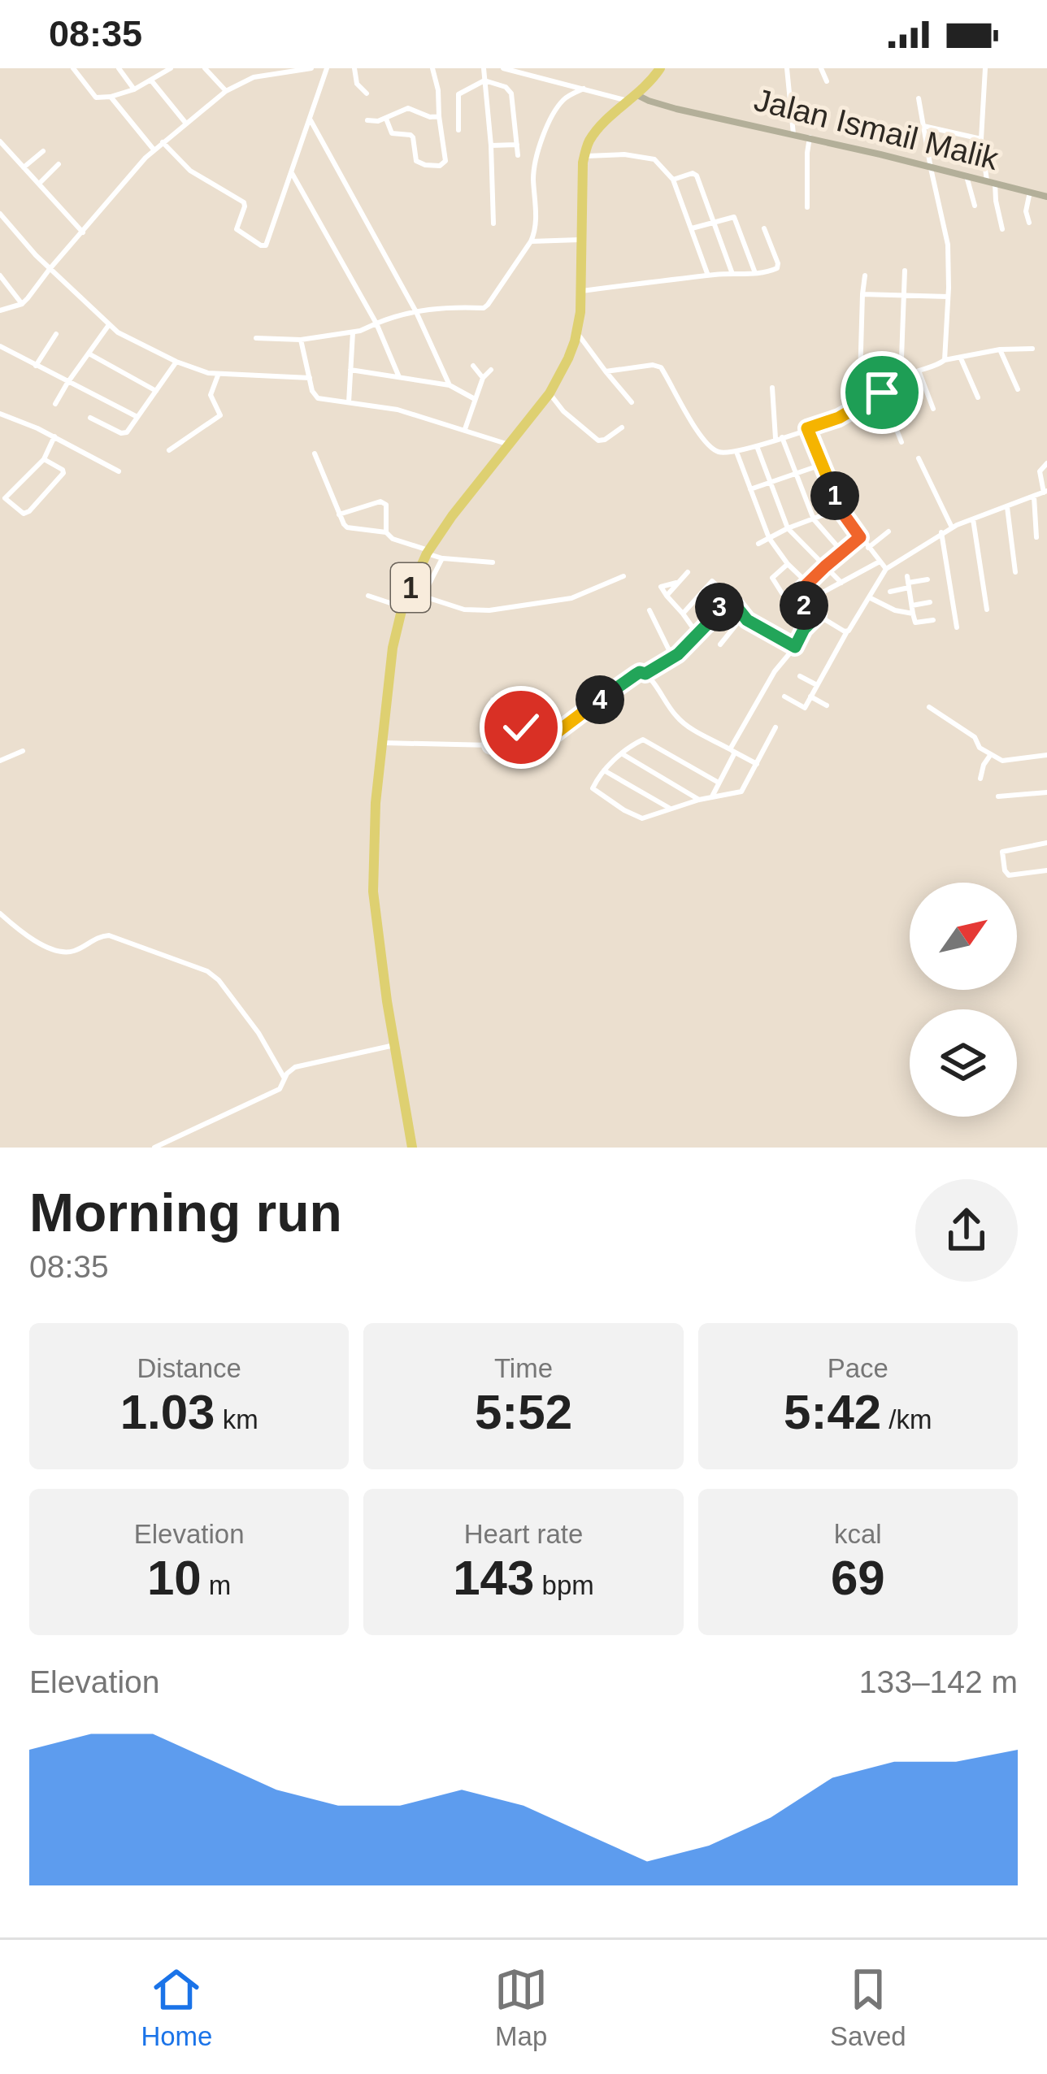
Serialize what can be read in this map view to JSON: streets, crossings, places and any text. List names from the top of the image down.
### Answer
{
  "streets": {
    "highway": ["1"],
    "main road": ["Jalan Ismail Malik"]
  },
  "north": "top right",
  "page": {
    "status": "08:35",
    "pins": [
      "1",
      "2",
      "3",
      "4"
    ],
    "heading": ["Morning run", "08:35"],
    "stats": [
      ["Distance", "1.03 km"],
      ["Time", "5:52"],
      ["Pace", "5:42 /km"],
      ["Elevation", "10 m"],
      ["Heart rate", "143 bpm"],
      ["kcal", "69"]
    ],
    "chart": ["Elevation", "133–142 m"],
    "tabs": ["Home", "Map", "Saved"]
  }
}
